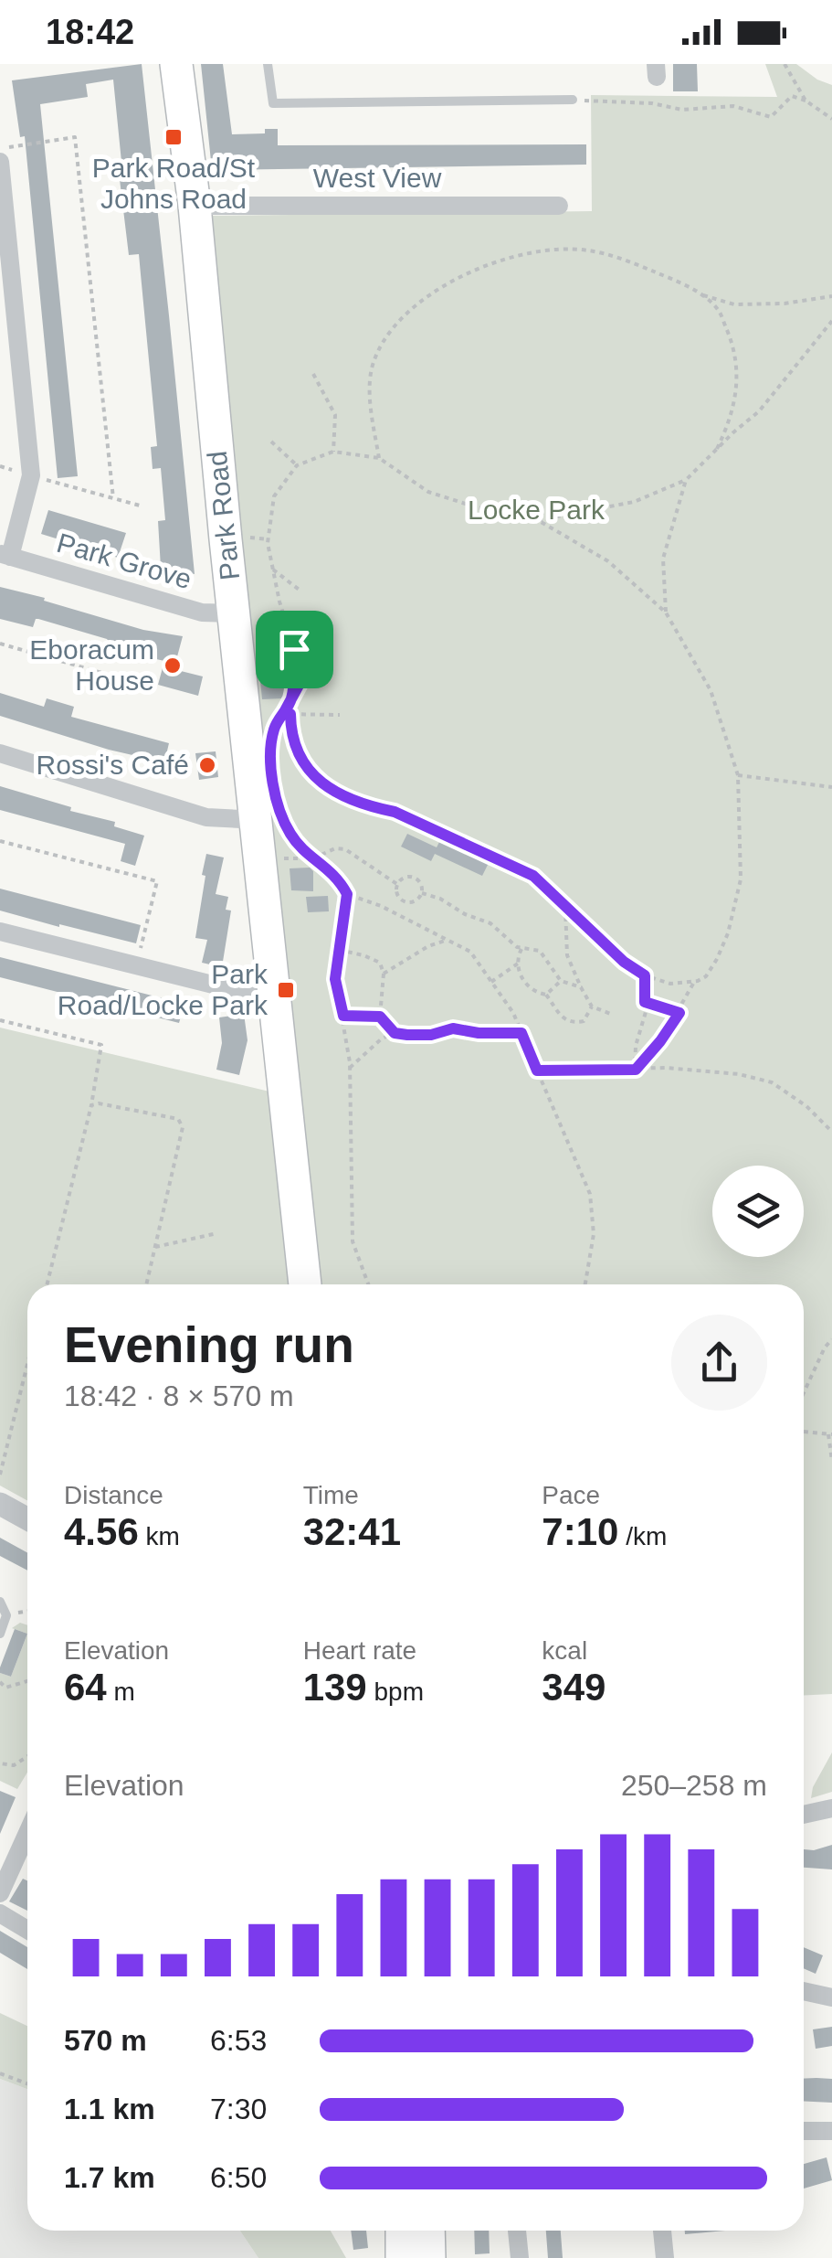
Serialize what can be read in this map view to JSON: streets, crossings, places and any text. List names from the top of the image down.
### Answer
{
  "streets": {
    "highway": ["Park Road"],
    "street": ["West View", "Park Grove"]
  },
  "crossings": [
    ["West View", "Park Road"],
    ["Park Road", "Park Grove"]
  ],
  "parks": ["Locke Park"],
  "places": {
    "transit": ["Park Road/St Johns Road", "Park Road/Locke Park"],
    "other": ["Eboracum House", "Rossi's Café"]
  },
  "page": {
    "status": "18:42",
    "heading": ["Evening run", "18:42 · 8 × 570 m"],
    "stats": [
      ["Distance", "4.56 km"],
      ["Time", "32:41"],
      ["Pace", "7:10 /km"],
      ["Elevation", "64 m"],
      ["Heart rate", "139 bpm"],
      ["kcal", "349"]
    ],
    "chart": ["Elevation", "250–258 m"],
    "list": [
      {
        "name": "570 m",
        "note": "6:53"
      },
      {
        "name": "1.1 km",
        "note": "7:30"
      },
      {
        "name": "1.7 km",
        "note": "6:50"
      }
    ]
  }
}
